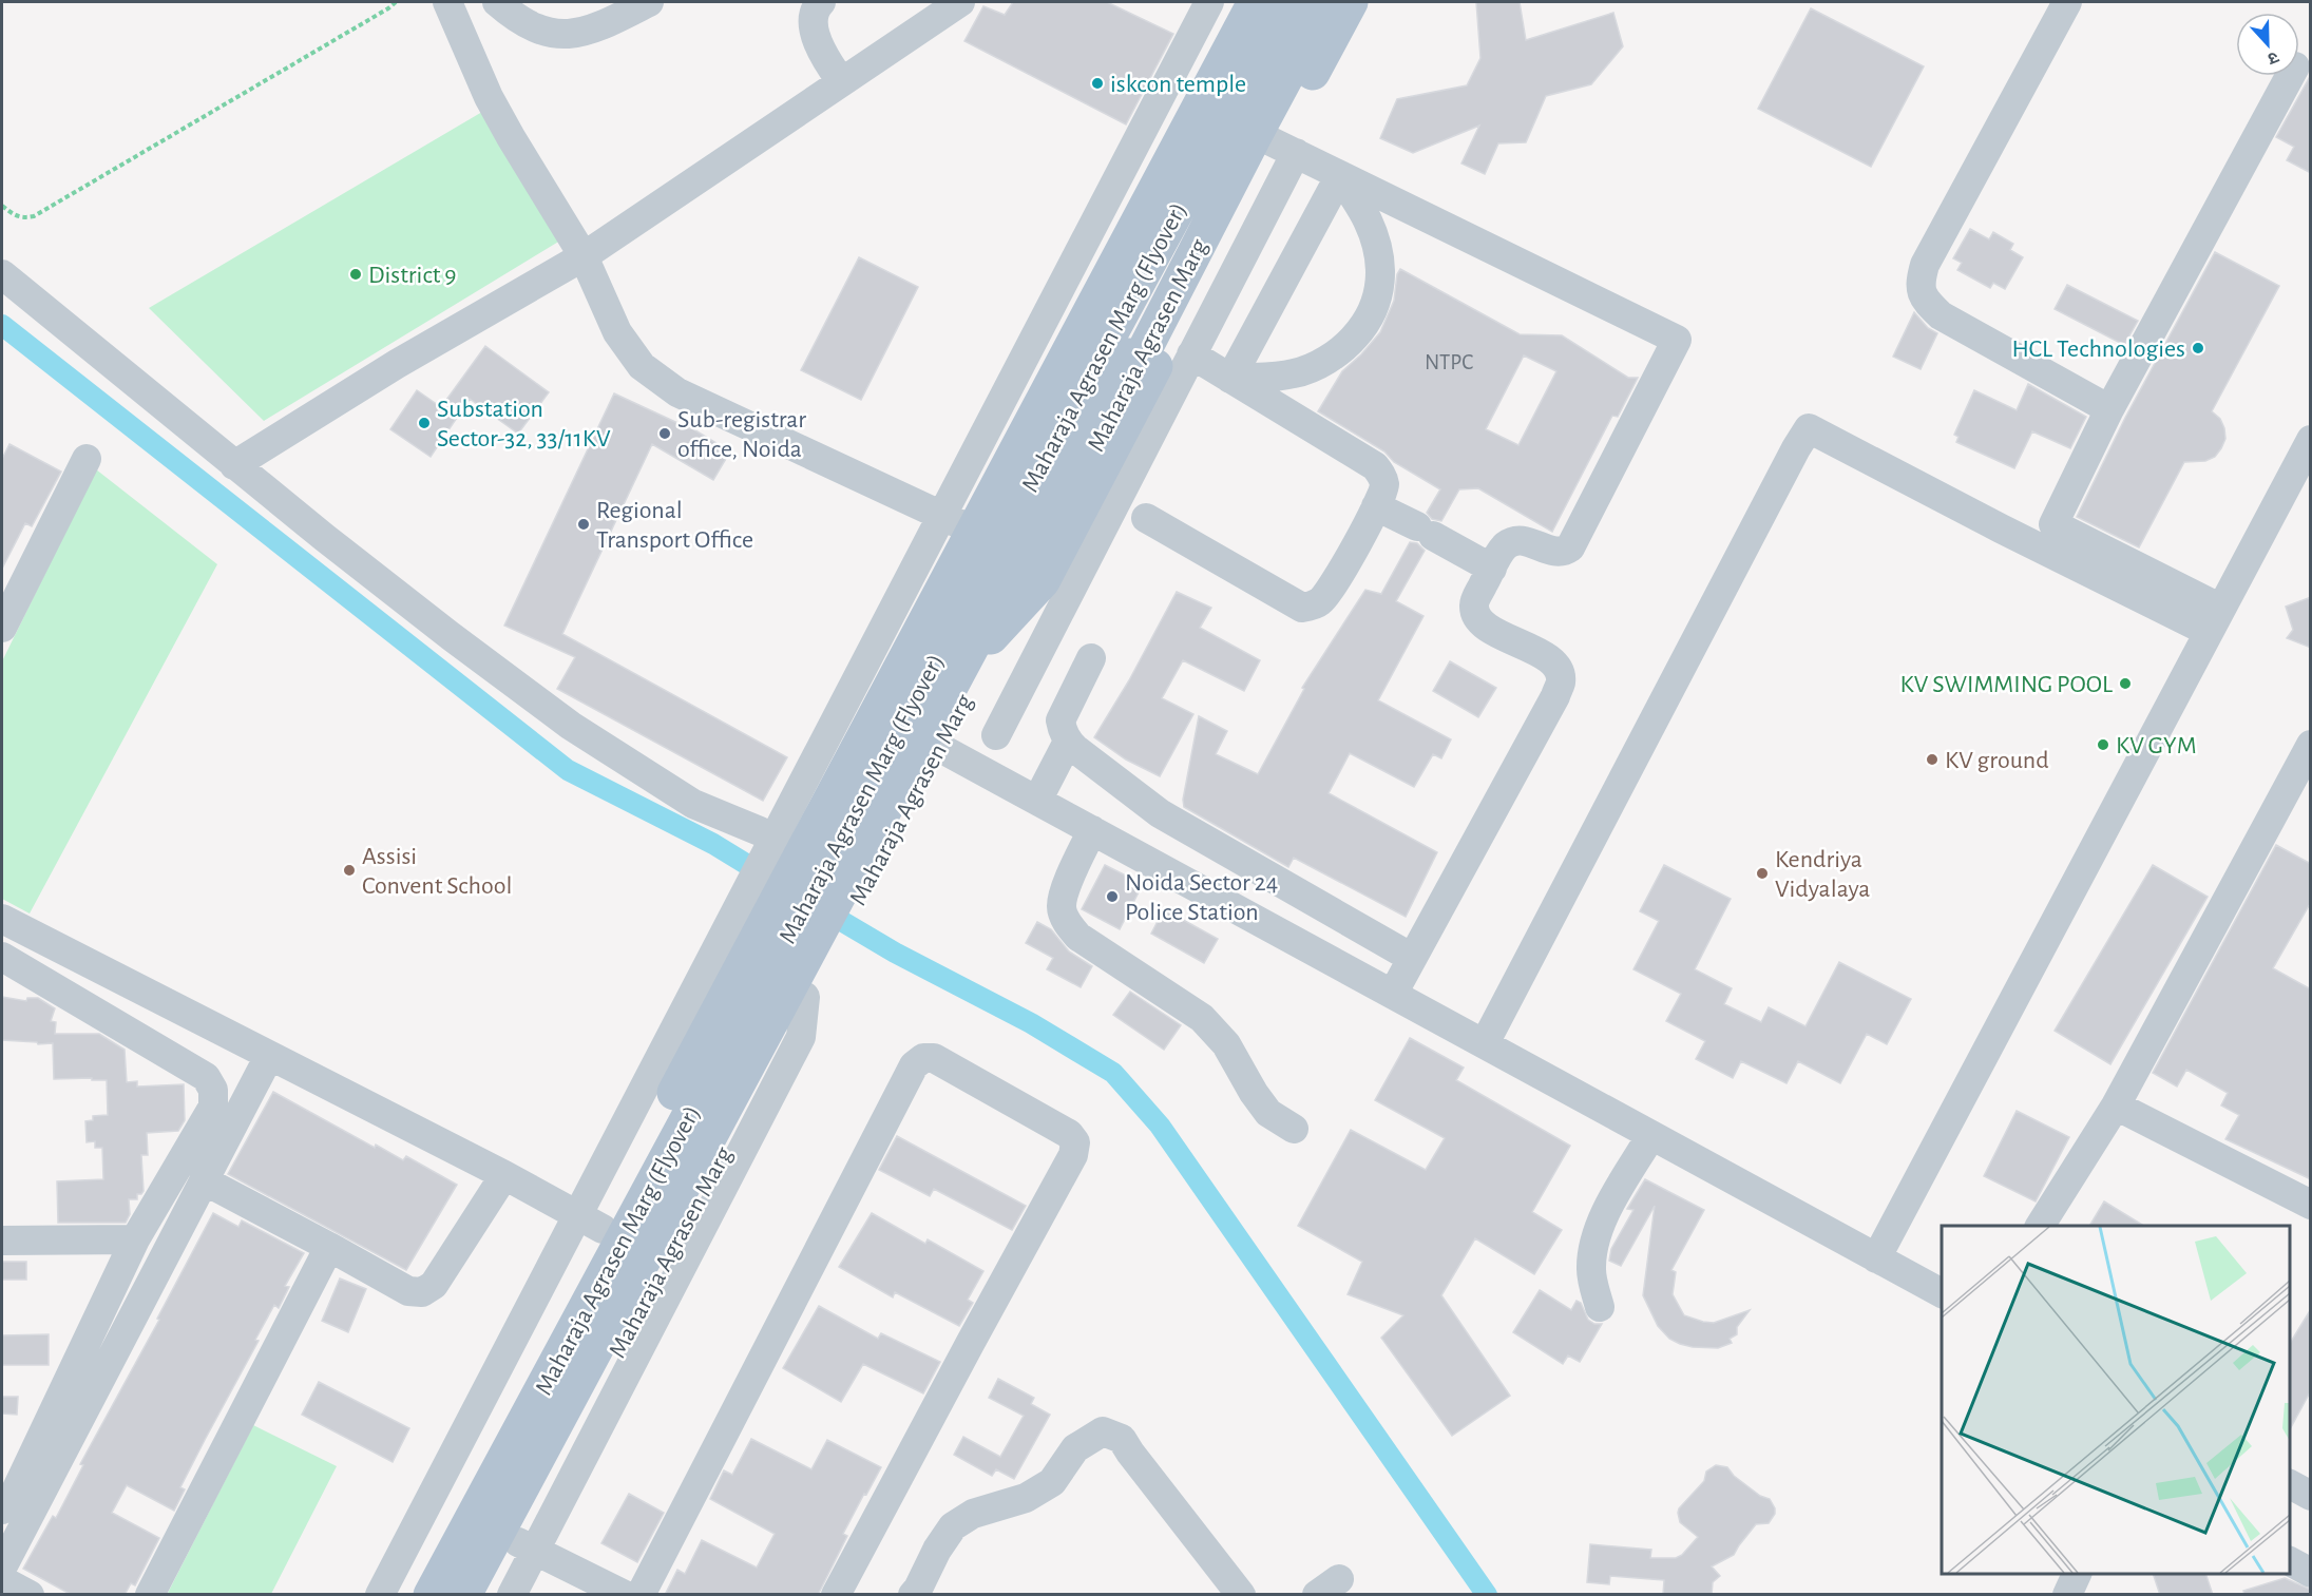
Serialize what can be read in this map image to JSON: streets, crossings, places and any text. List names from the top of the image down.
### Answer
{
  "streets": {
    "main road": ["Maharaja Agrasen Marg", "Maharaja Agrasen Marg (Flyover)"]
  },
  "places": [
    "iskcon temple",
    "District 9",
    "HCL Technologies",
    "Substation Sector-32, 33/11KV",
    "Sub-registrar office, Noida",
    "Regional Transport Office",
    "KV SWIMMING POOL",
    "KV GYM",
    "KV ground",
    "Assisi Convent School",
    "Kendriya Vidyalaya",
    "Noida Sector 24 Police Station"
  ],
  "house_numbers": ["NTPC"],
  "north": "bottom"
}
